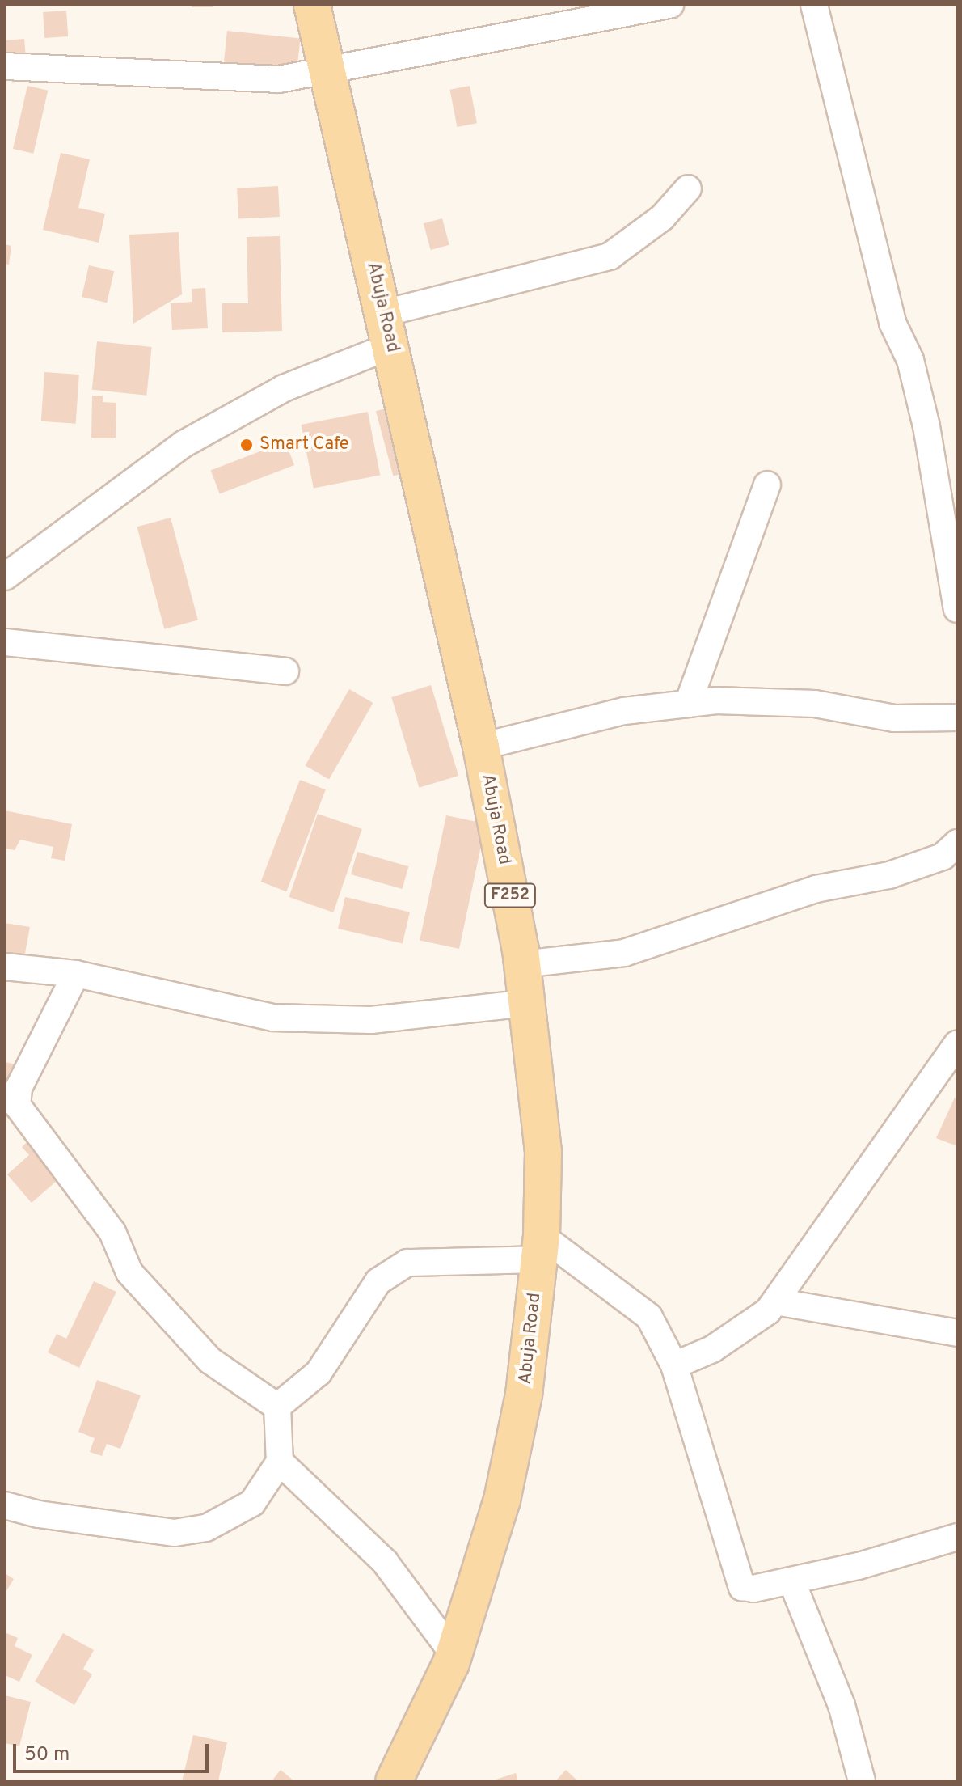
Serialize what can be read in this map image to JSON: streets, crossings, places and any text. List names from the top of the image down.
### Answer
{
  "streets": {
    "main road": ["Abuja Road", "F252"]
  },
  "places": ["Smart Cafe"],
  "scale_bar": "50 m"
}
